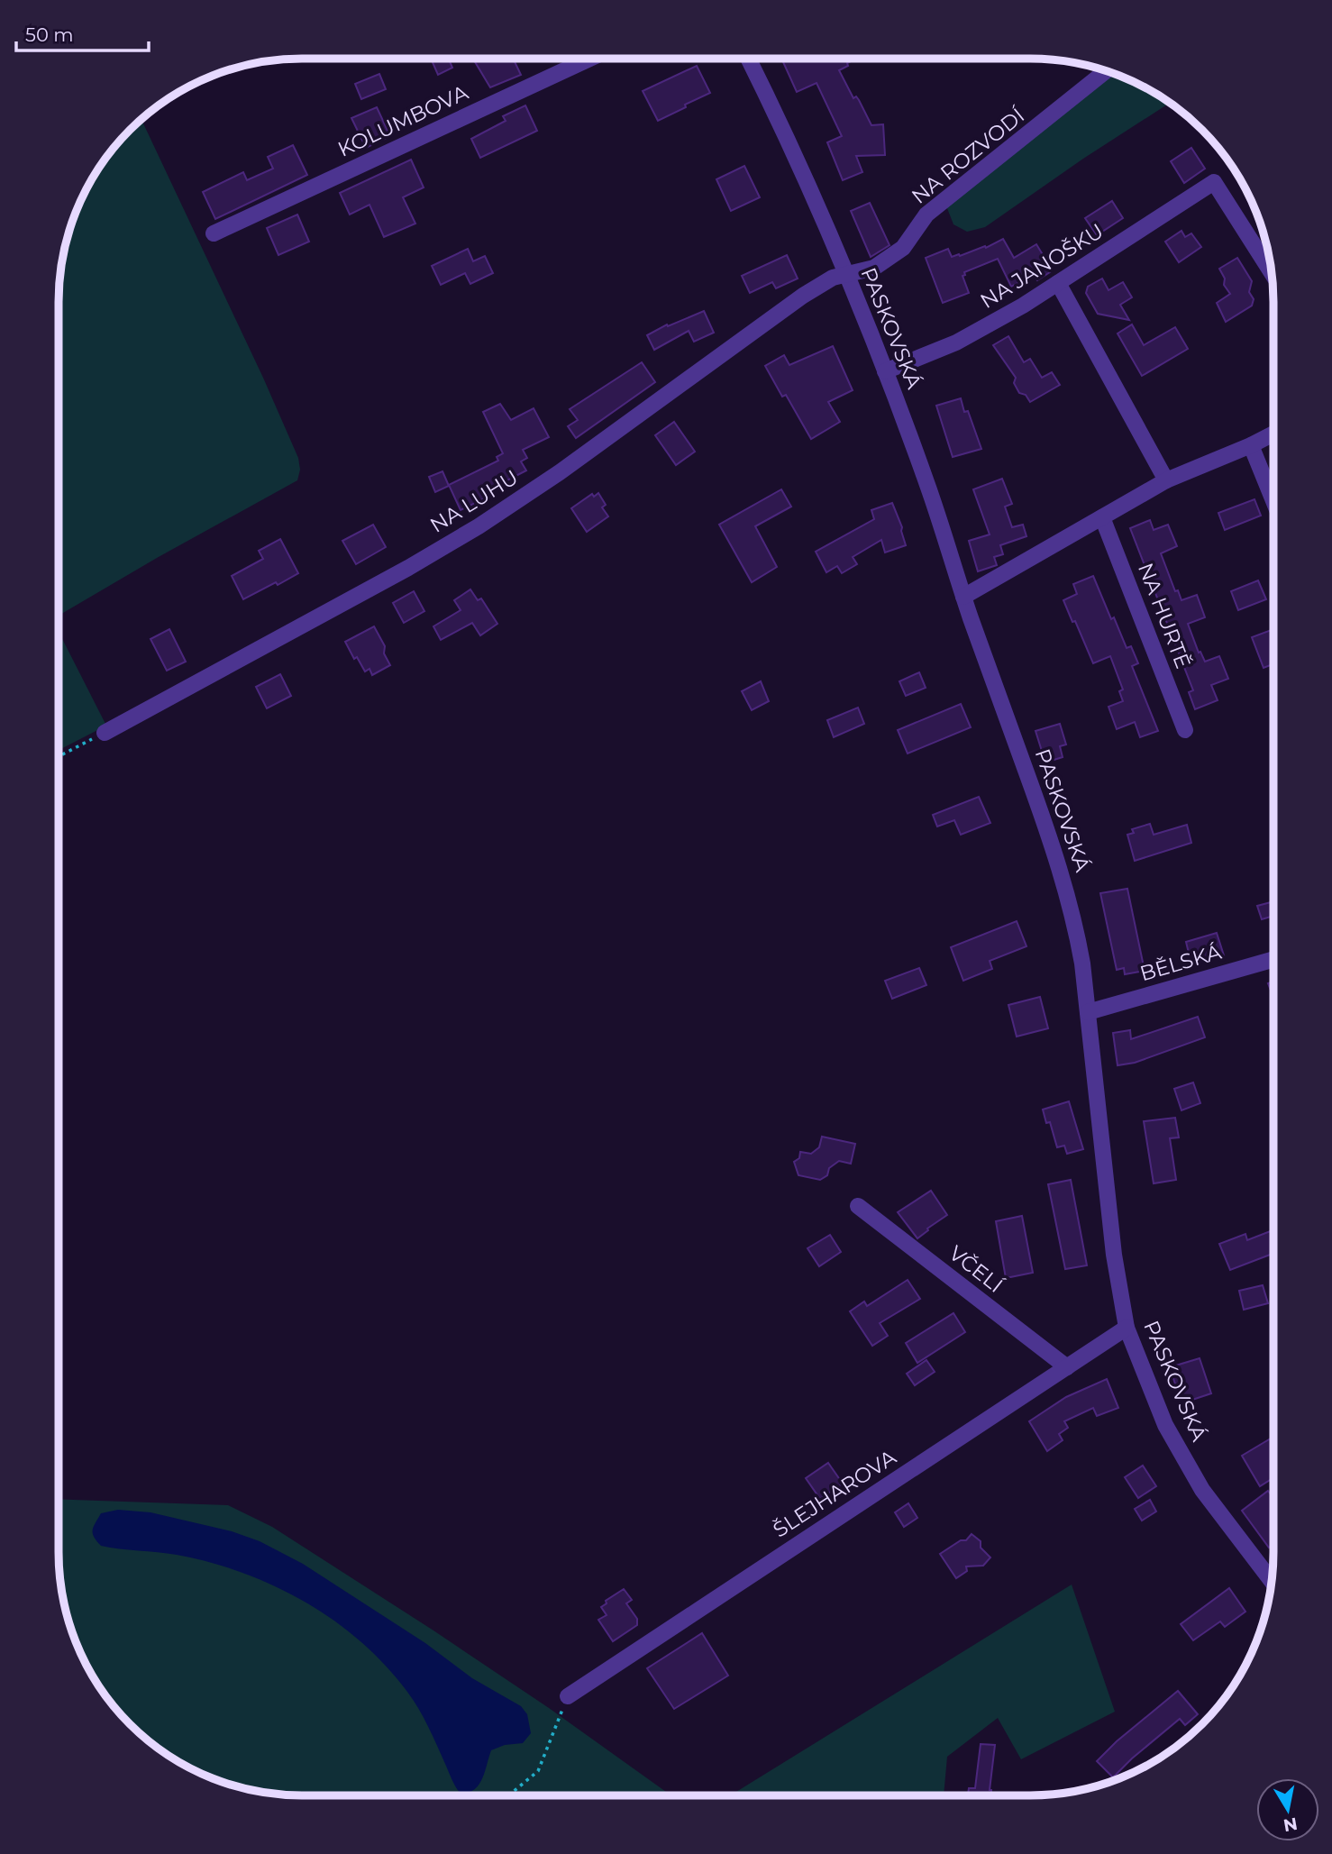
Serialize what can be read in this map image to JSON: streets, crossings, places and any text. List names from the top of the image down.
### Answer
{
  "streets": {
    "street": [
      "KOLUMBOVA",
      "NA ROZVODÍ",
      "NA JANOŠKU",
      "PASKOVSKÁ",
      "NA LUHU",
      "NA HURTĚ",
      "BĚLSKÁ",
      "VČELÍ",
      "ŠLEJHAROVA"
    ]
  },
  "crossings": [
    ["NA ROZVODÍ", "PASKOVSKÁ"],
    ["NA ROZVODÍ", "NA LUHU"],
    ["NA JANOŠKU", "PASKOVSKÁ"],
    ["PASKOVSKÁ", "NA LUHU"],
    ["PASKOVSKÁ", "BĚLSKÁ"],
    ["PASKOVSKÁ", "ŠLEJHAROVA"],
    ["VČELÍ", "ŠLEJHAROVA"]
  ],
  "scale_bar": "50 m",
  "north": "bottom"
}
